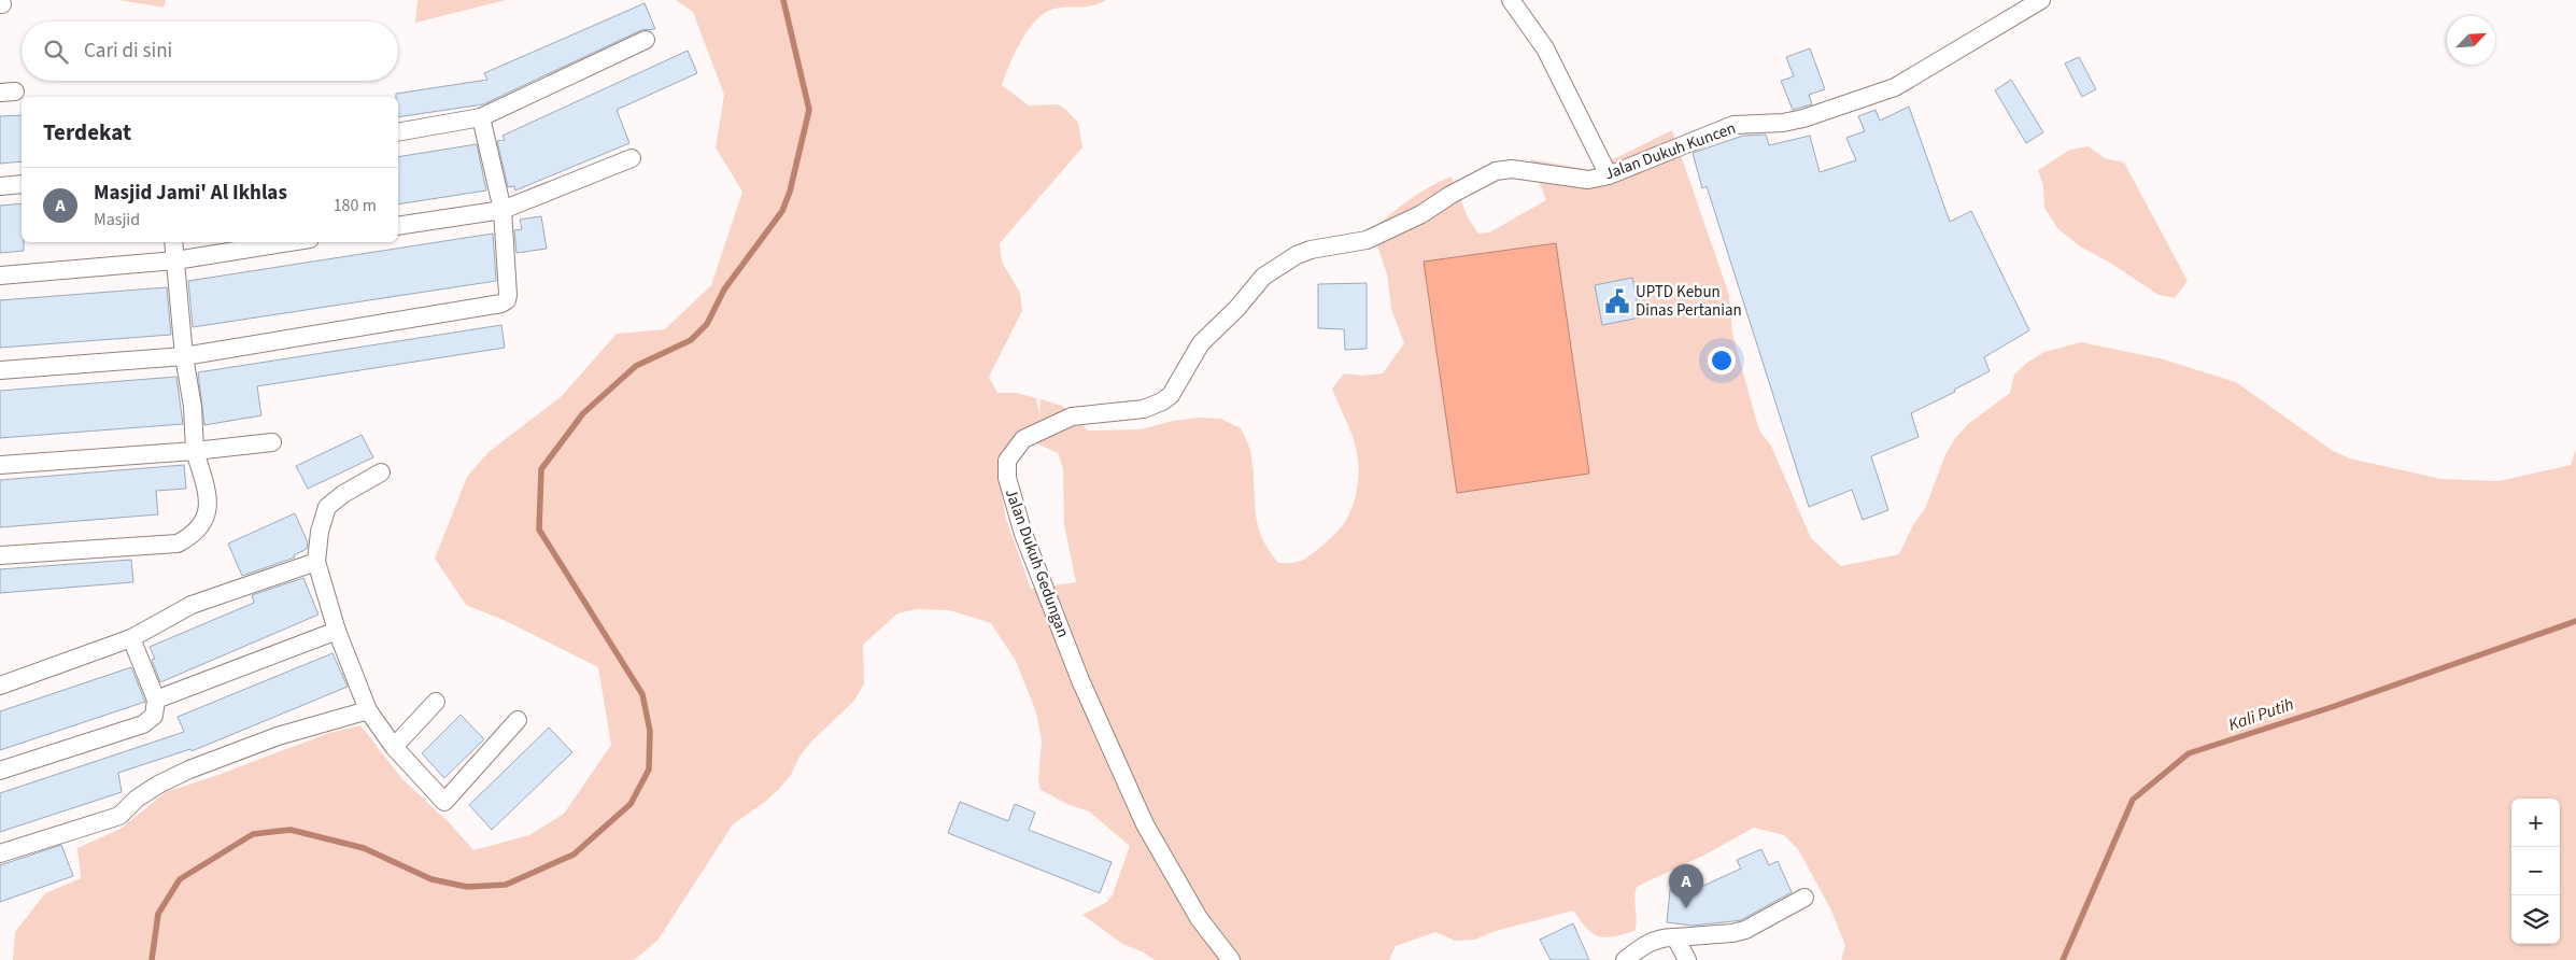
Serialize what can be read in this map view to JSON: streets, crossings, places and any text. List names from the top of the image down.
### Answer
{
  "streets": {
    "street": ["Jalan Dukuh Kuncen", "Jalan Dukuh Gedungan"]
  },
  "crossings": [
    ["Jalan Dukuh Kuncen", "Jalan Dukuh Gedungan"]
  ],
  "water": ["Kali Putih"],
  "places": {
    "public building": ["UPTD Kebun Dinas Pertanian"]
  },
  "north": "top right",
  "page": {
    "search": "Cari di sini",
    "heading": "Terdekat",
    "list": [
      {
        "mark": "A",
        "name": "Masjid Jami' Al Ikhlas",
        "note": "Masjid",
        "value": "180 m"
      }
    ],
    "map_buttons": ["+", "−"],
    "pins": "A"
  }
}
